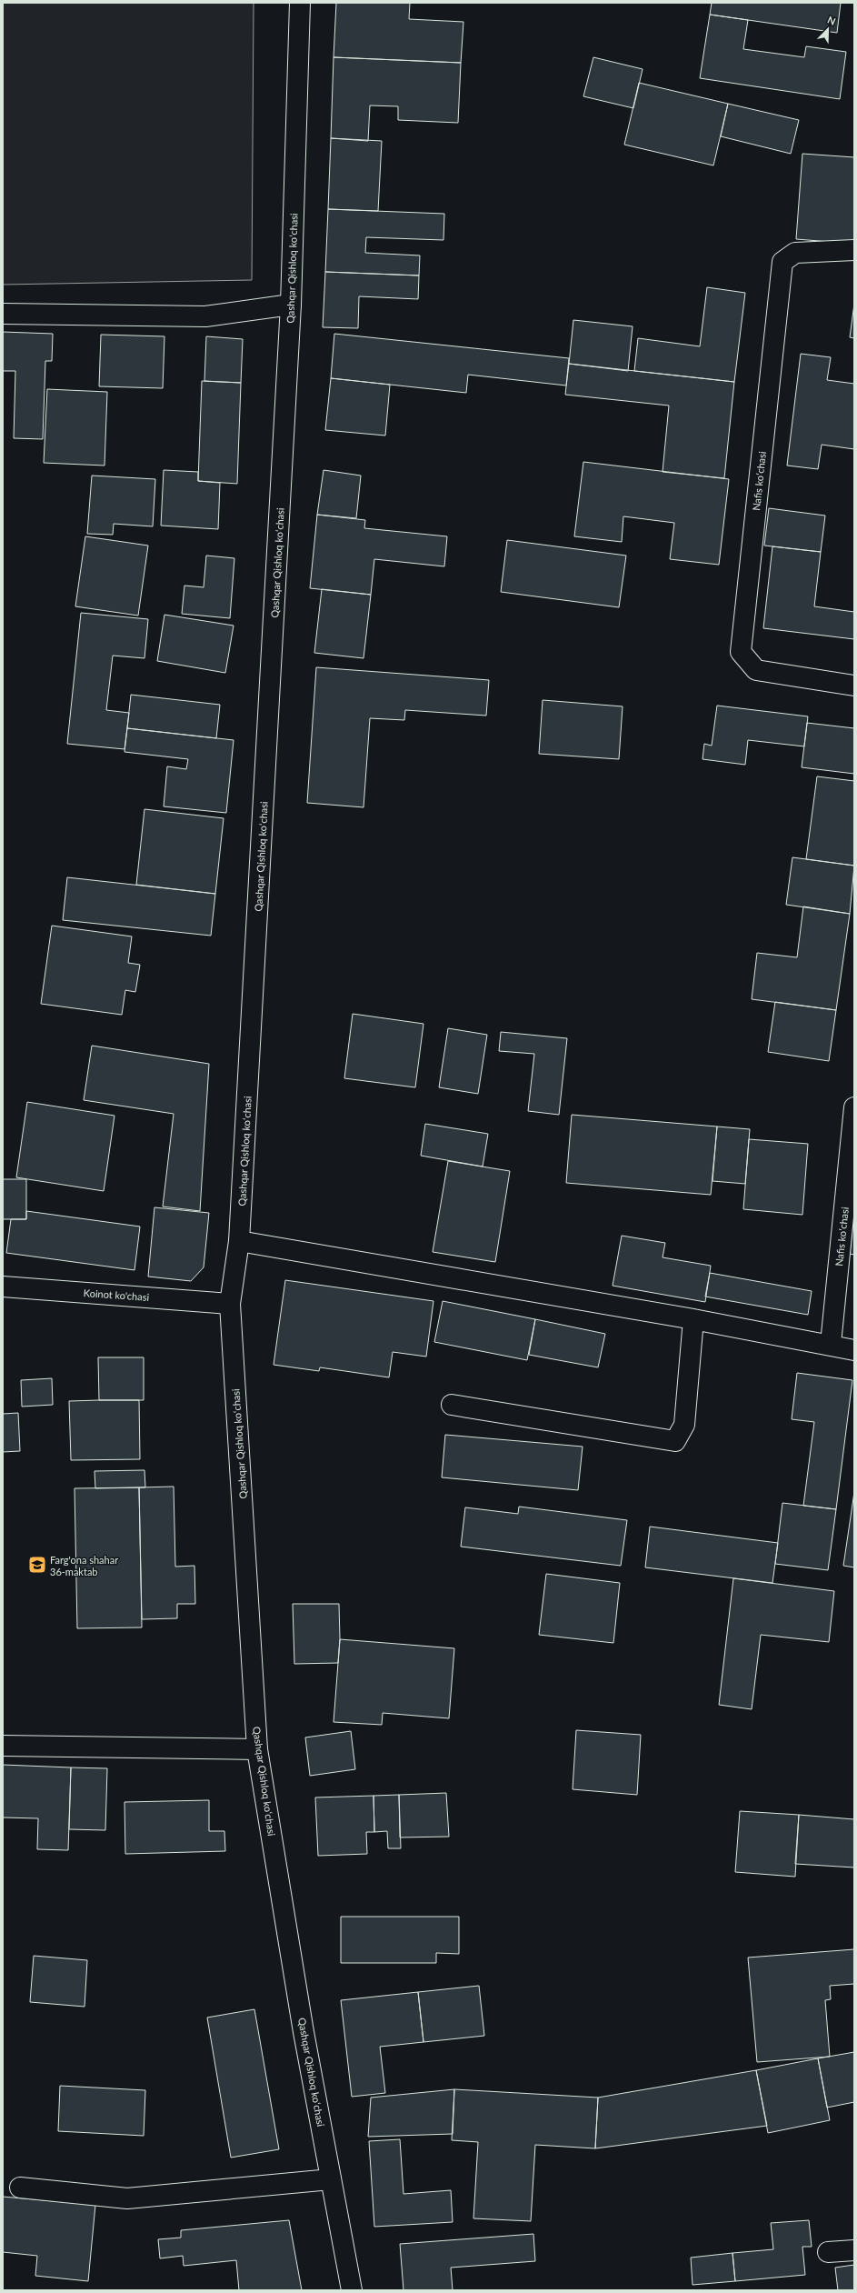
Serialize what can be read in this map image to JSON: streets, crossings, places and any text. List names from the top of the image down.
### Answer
{
  "streets": {
    "main road": ["Qashqar Qishloq koʻchasi", "Nafis koʻchasi", "Koinot ko'chasi"]
  },
  "crossings": [
    ["Qashqar Qishloq koʻchasi", "Koinot ko'chasi"]
  ],
  "places": {
    "school or university": ["Farg'ona shahar 36-maktab"]
  },
  "north": "top right"
}
